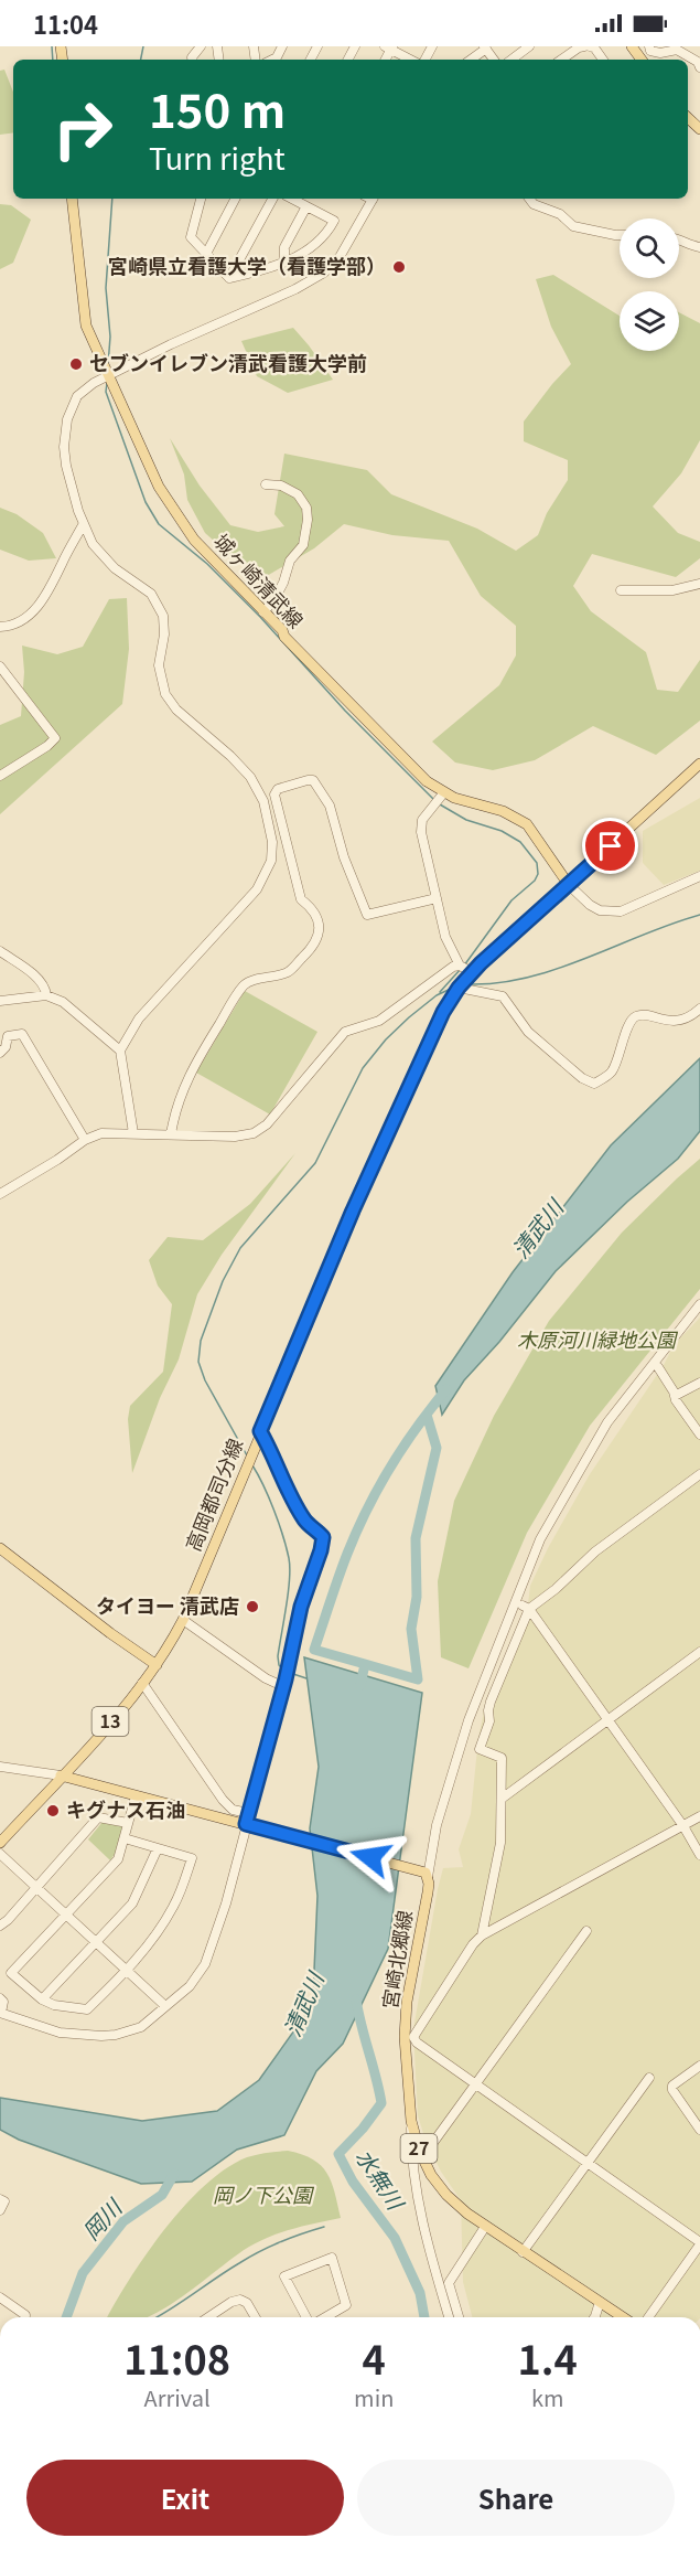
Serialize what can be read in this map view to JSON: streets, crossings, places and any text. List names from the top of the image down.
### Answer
{
  "streets": {
    "main road": [
      "城ヶ崎清武線",
      "高岡都司分線",
      "13",
      "宮崎北郷線",
      "27"
    ]
  },
  "crossings": [
    ["城ヶ崎清武線", "高岡都司分線"]
  ],
  "water": ["清武川", "水無川", "岡川"],
  "parks": ["木原河川緑地公園", "岡ノ下公園"],
  "places": [
    "宮崎県立看護大学（看護学部）",
    "セブンイレブン清武看護大学前",
    "タイヨー 清武店",
    "キグナス石油"
  ],
  "page": {
    "status": "11:04",
    "turn": ["150 m", "Turn right"],
    "eta": [
      "11:08",
      "Arrival",
      "4",
      "min",
      "1.4",
      "km"
    ],
    "buttons": ["Exit", "Share"]
  }
}
